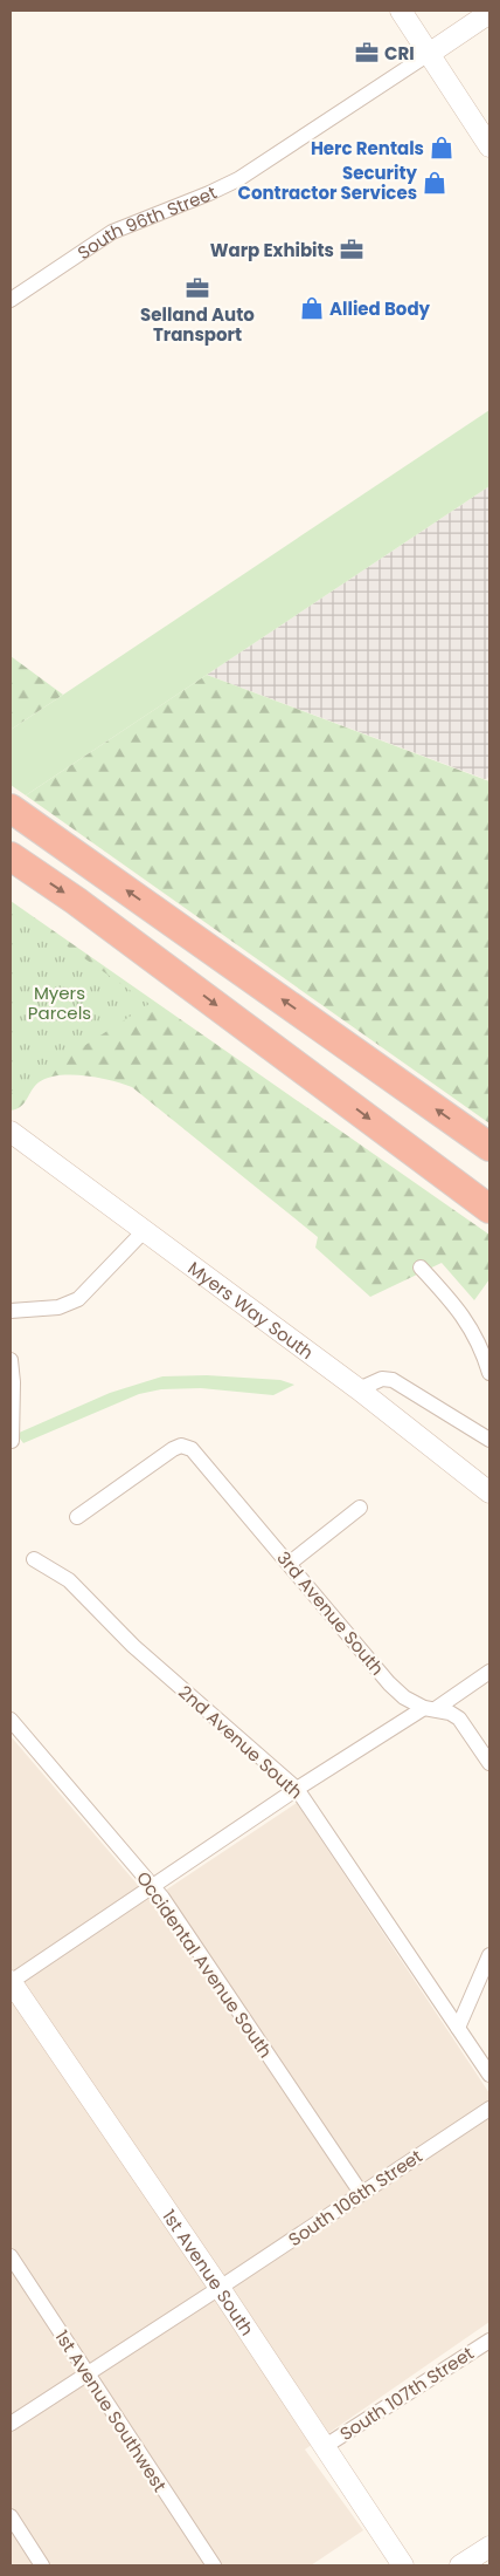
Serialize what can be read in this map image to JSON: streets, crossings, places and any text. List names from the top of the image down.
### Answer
{
  "streets": {
    "street": [
      "South 96th Street",
      "Myers Way South",
      "3rd Avenue South",
      "2nd Avenue South",
      "Occidental Avenue South",
      "South 106th Street",
      "1st Avenue South",
      "South 107th Street",
      "1st Avenue Southwest"
    ]
  },
  "crossings": [
    ["Occidental Avenue South", "South 106th Street"],
    ["South 106th Street", "1st Avenue South"],
    ["South 106th Street", "1st Avenue Southwest"],
    ["1st Avenue South", "South 107th Street"]
  ],
  "parks": ["Myers Parcels"],
  "places": {
    "office": ["CRI", "Warp Exhibits", "Selland Auto Transport"],
    "shop": ["Herc Rentals", "Security Contractor Services", "Allied Body"]
  }
}
